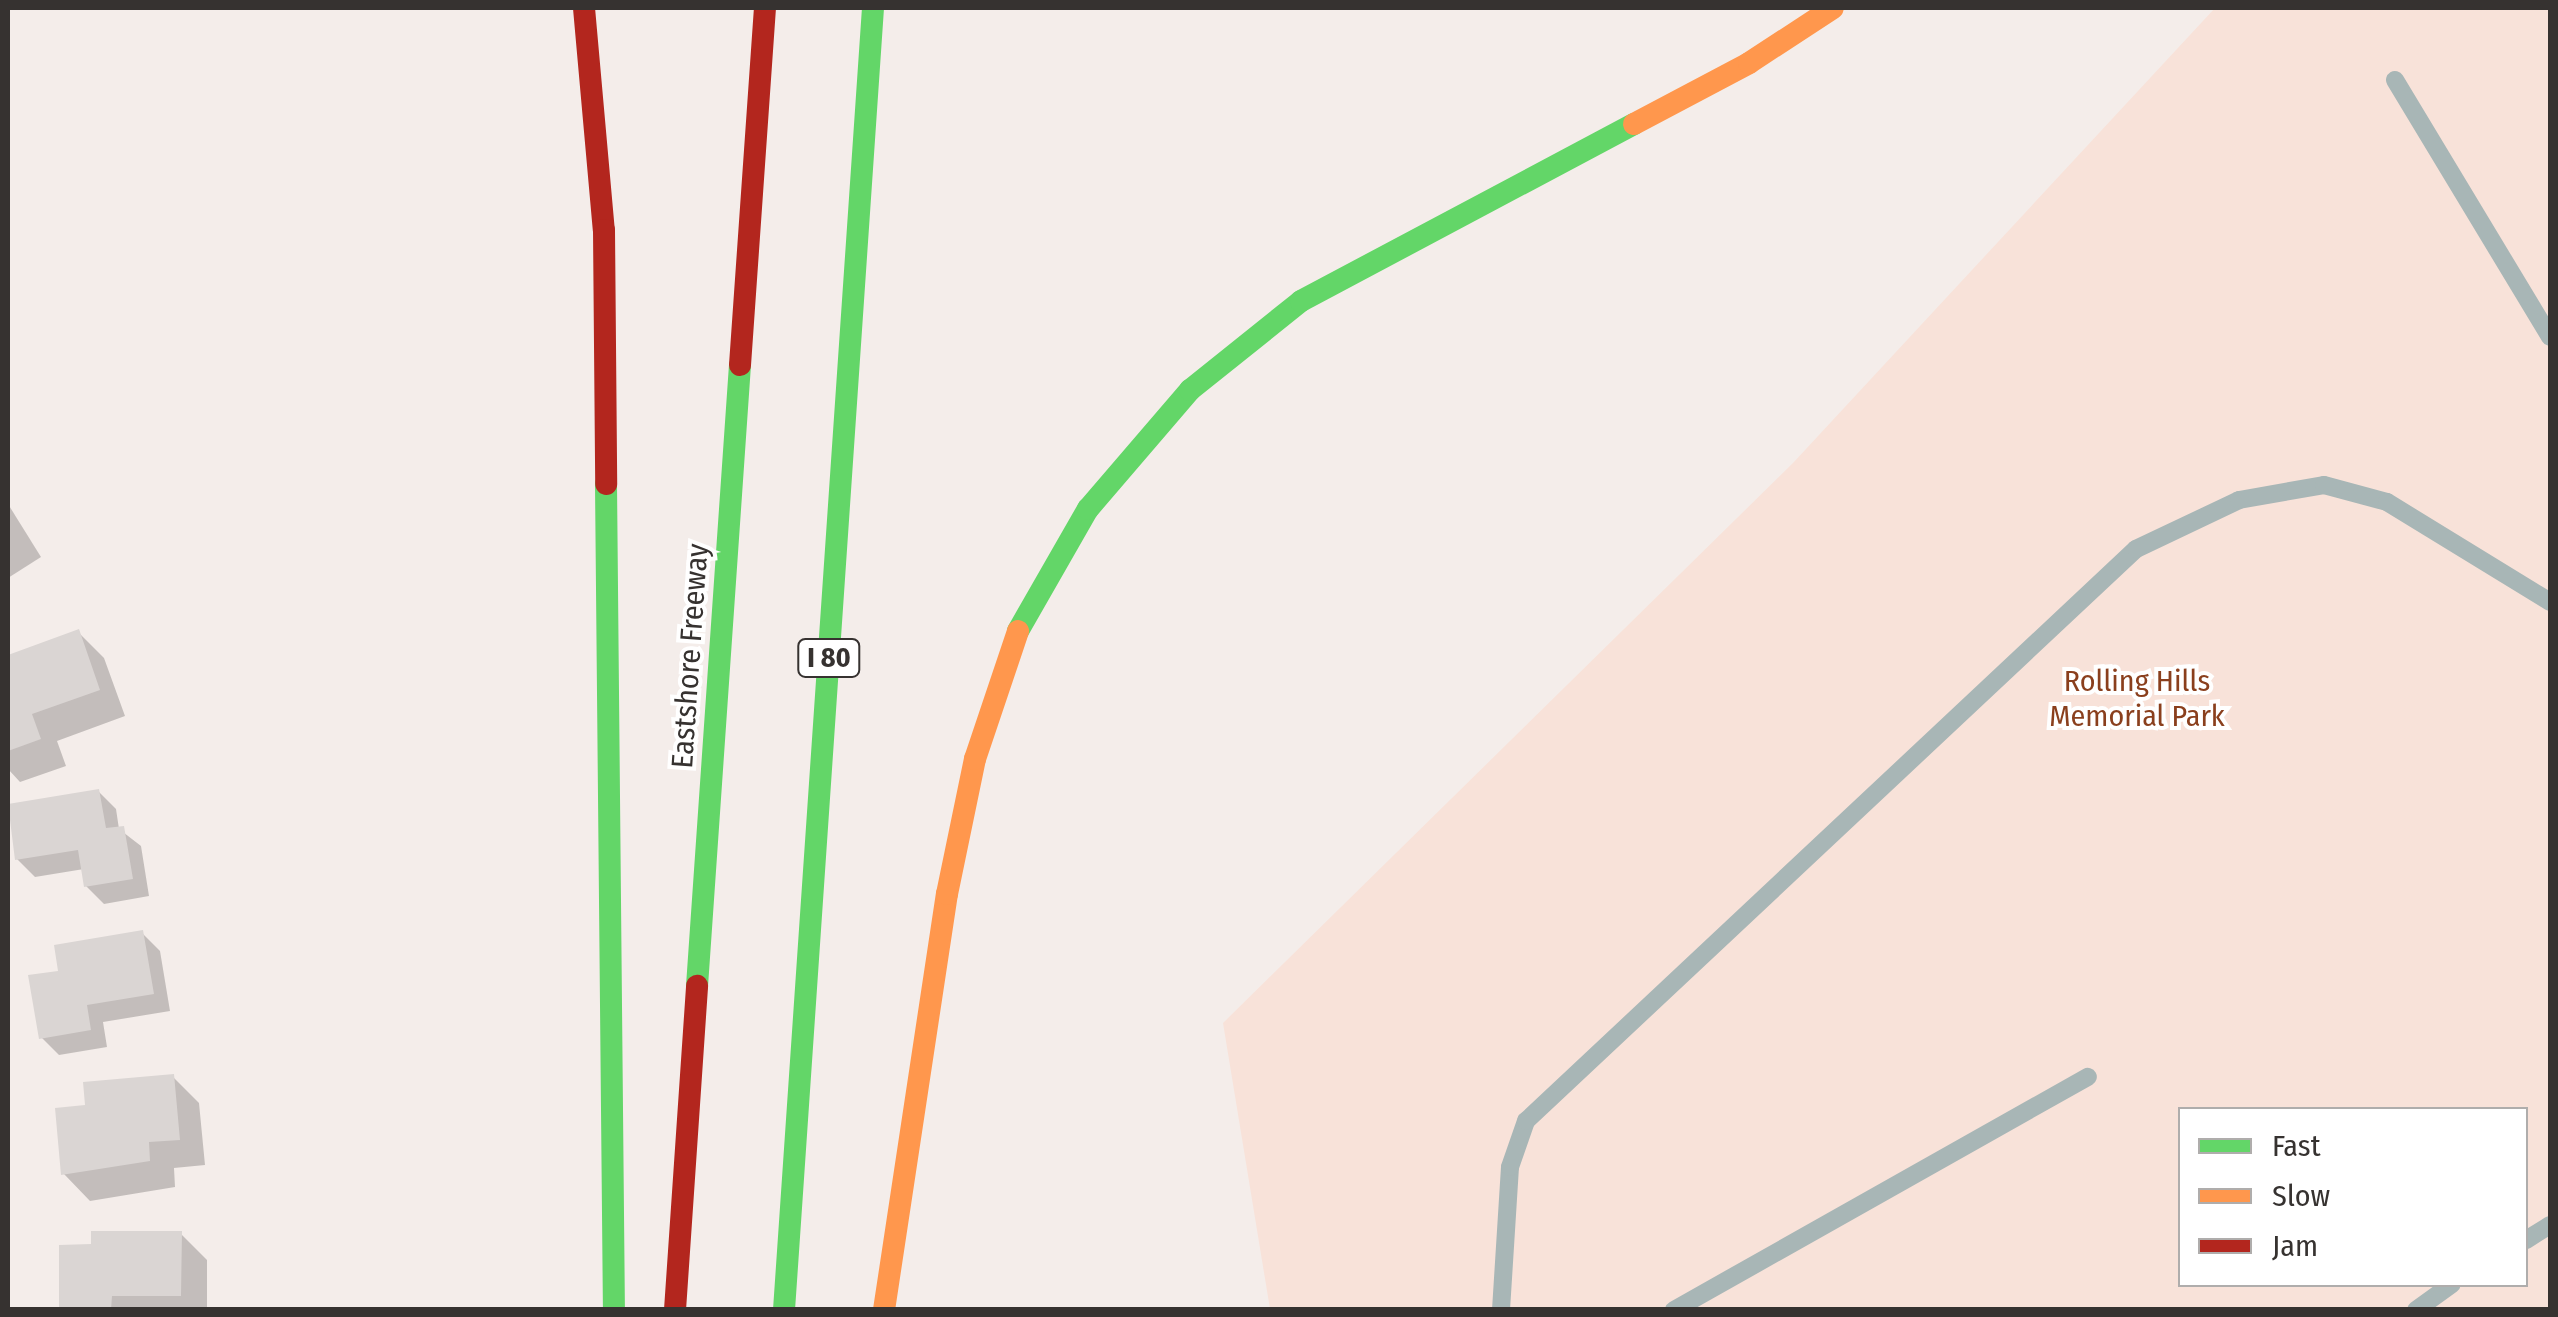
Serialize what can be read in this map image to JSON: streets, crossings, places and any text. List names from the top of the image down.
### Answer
{
  "streets": {
    "highway": ["Eastshore Freeway", "I 80"]
  },
  "parks": ["Rolling Hills Memorial Park"],
  "legend": ["Fast", "Slow", "Jam"]
}
